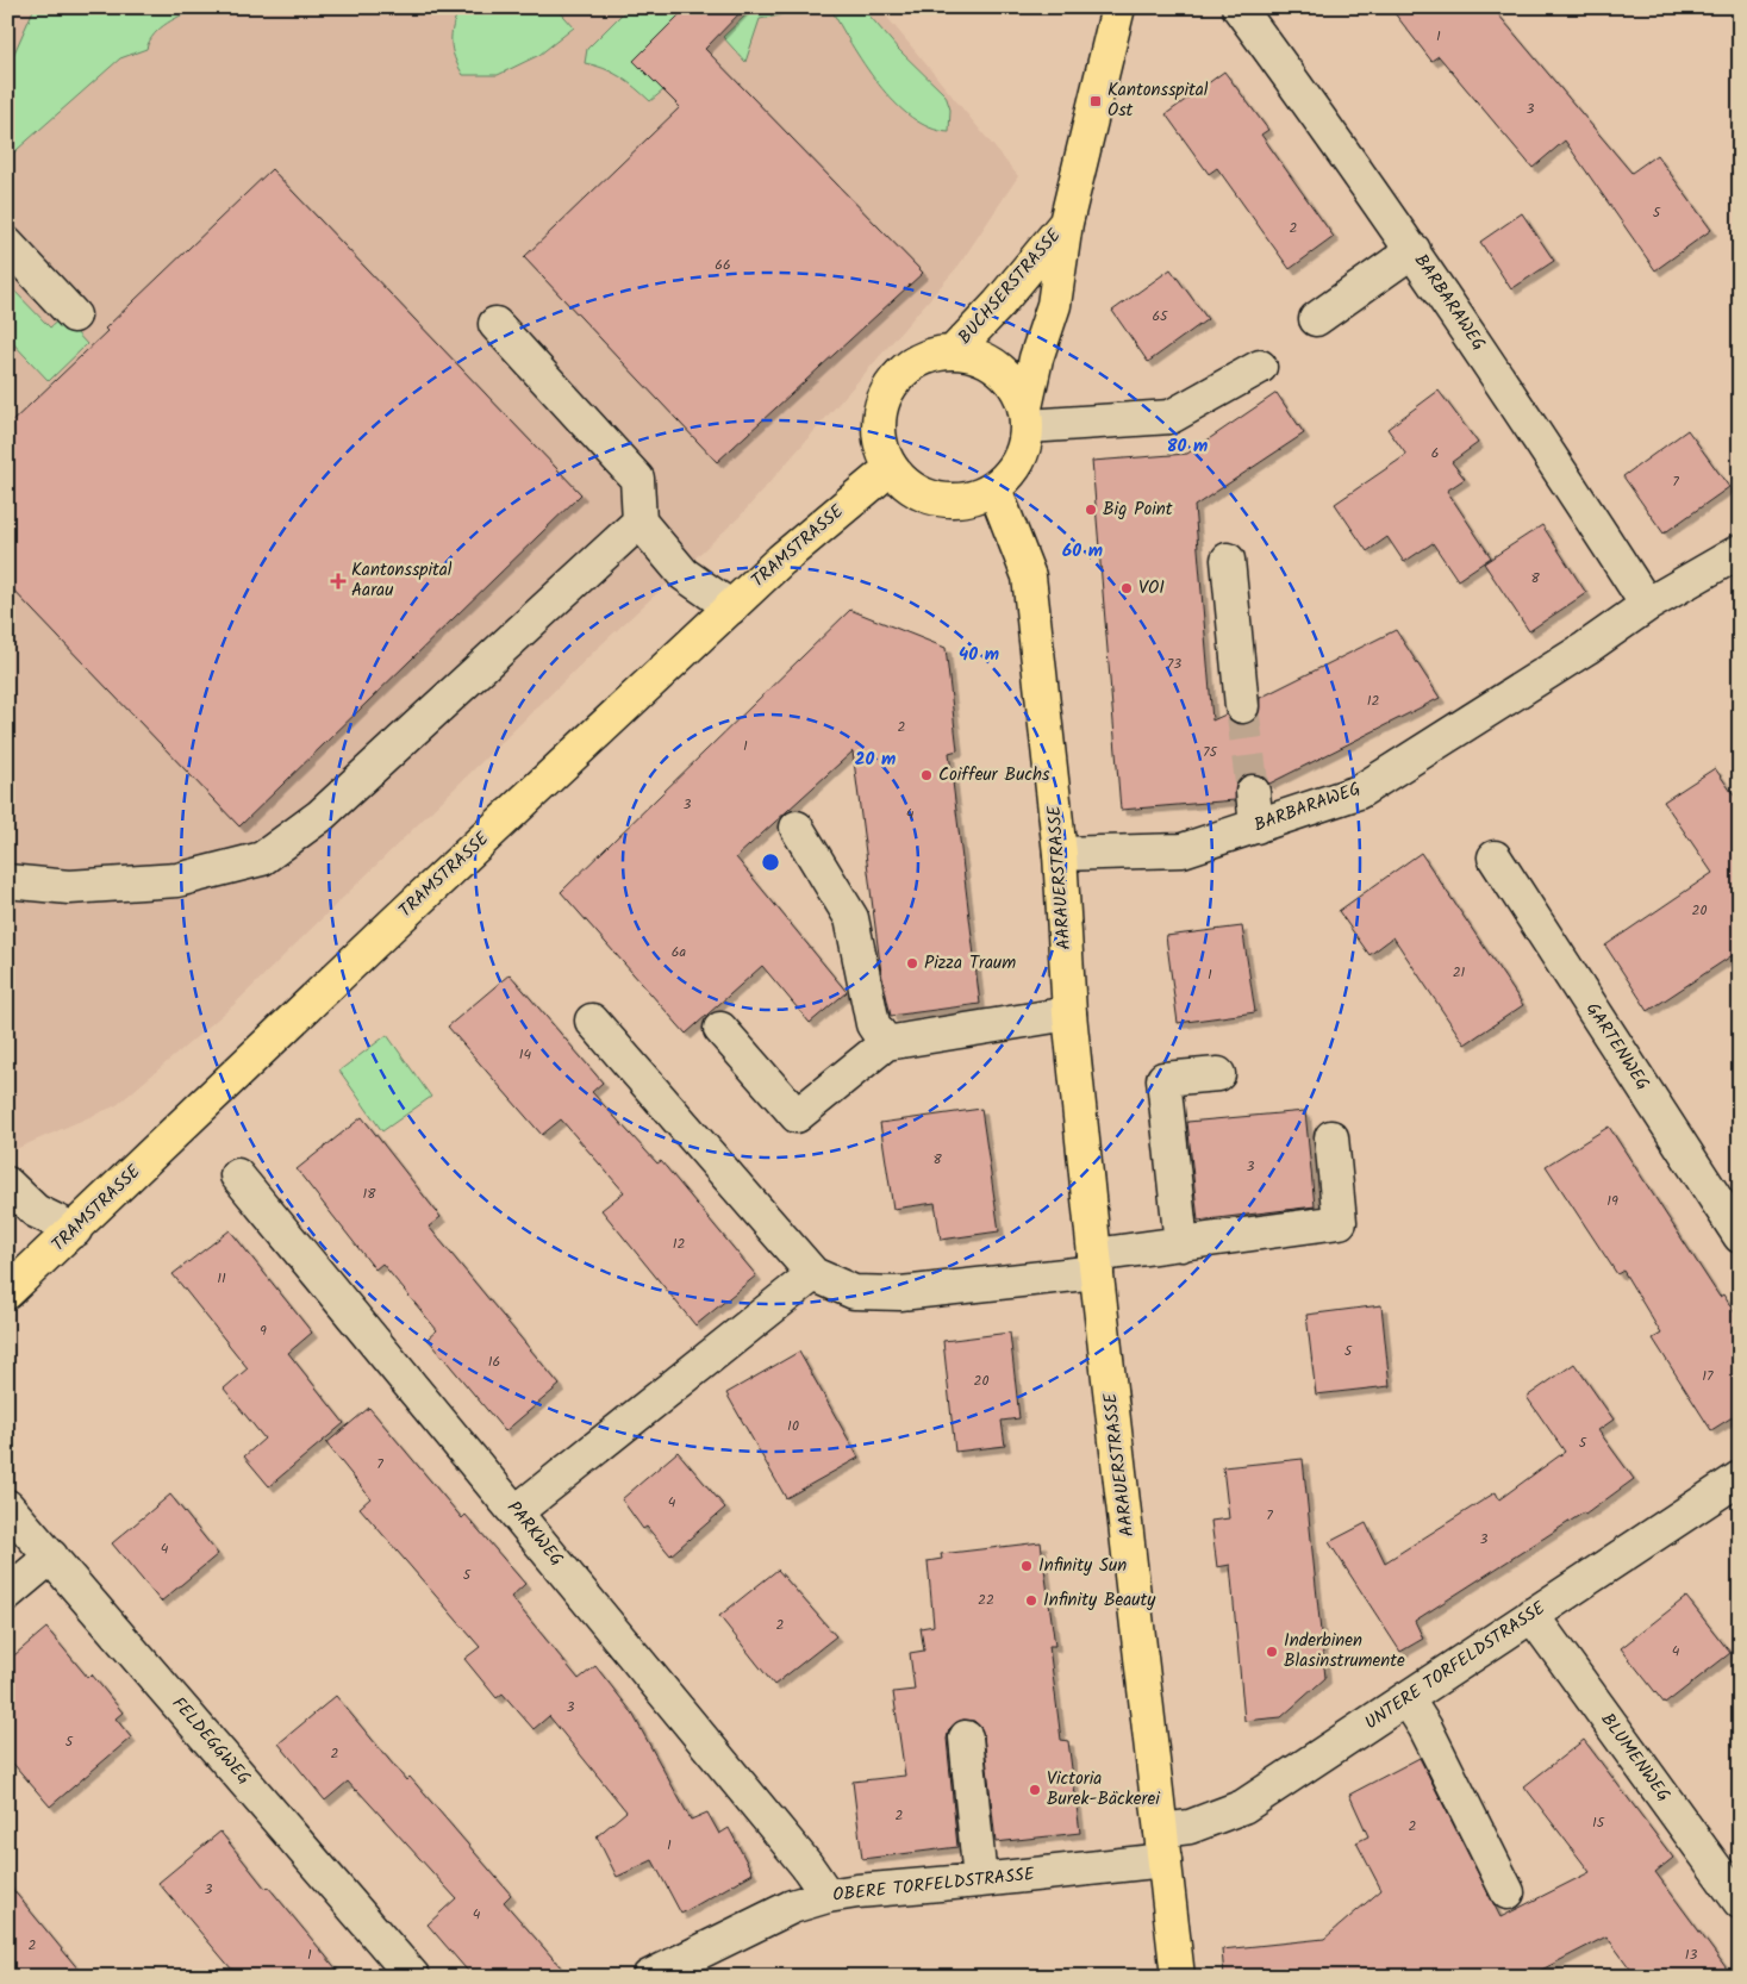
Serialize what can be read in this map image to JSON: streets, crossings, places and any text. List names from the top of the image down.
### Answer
{
  "streets": {
    "main road": ["BUCHSERSTRASSE", "TRAMSTRASSE", "AARAUERSTRASSE"],
    "street": [
      "BARBARAWEG",
      "GARTENWEG",
      "PARKWEG",
      "UNTERE TORFELDSTRASSE",
      "FELDEGGWEG",
      "BLUMENWEG",
      "OBERE TORFELDSTRASSE"
    ]
  },
  "crossings": [
    ["BUCHSERSTRASSE", "TRAMSTRASSE"],
    ["BUCHSERSTRASSE", "AARAUERSTRASSE"],
    ["BARBARAWEG", "AARAUERSTRASSE"],
    ["TRAMSTRASSE", "AARAUERSTRASSE"],
    ["AARAUERSTRASSE", "UNTERE TORFELDSTRASSE"],
    ["AARAUERSTRASSE", "OBERE TORFELDSTRASSE"],
    ["PARKWEG", "OBERE TORFELDSTRASSE"],
    ["UNTERE TORFELDSTRASSE", "BLUMENWEG"],
    ["UNTERE TORFELDSTRASSE", "OBERE TORFELDSTRASSE"]
  ],
  "places": {
    "transit": ["Kantonsspital Ost"],
    "other": [
      "Big Point",
      "VOI",
      "Coiffeur Buchs",
      "Pizza Traum",
      "Infinity Sun",
      "Infinity Beauty",
      "Inderbinen Blasinstrumente",
      "Victoria Burek-Bäckerei"
    ],
    "health": ["Kantonsspital Aarau"]
  },
  "house_numbers": [
    "1",
    "3",
    "5",
    "2",
    "66",
    "65",
    "6",
    "7",
    "8",
    "73",
    "12",
    "2",
    "1",
    "75",
    "3",
    "4",
    "20",
    "6a",
    "21",
    "1",
    "14",
    "8",
    "3",
    "18",
    "19",
    "12",
    "11",
    "9",
    "5",
    "16",
    "17",
    "20",
    "10",
    "5",
    "7",
    "4",
    "7",
    "3",
    "4",
    "5",
    "22",
    "2",
    "4",
    "3",
    "5",
    "2",
    "2",
    "15",
    "2",
    "1",
    "3",
    "4",
    "2",
    "1",
    "13"
  ],
  "rings": [
    "80 m",
    "60 m",
    "40 m",
    "20 m"
  ]
}
